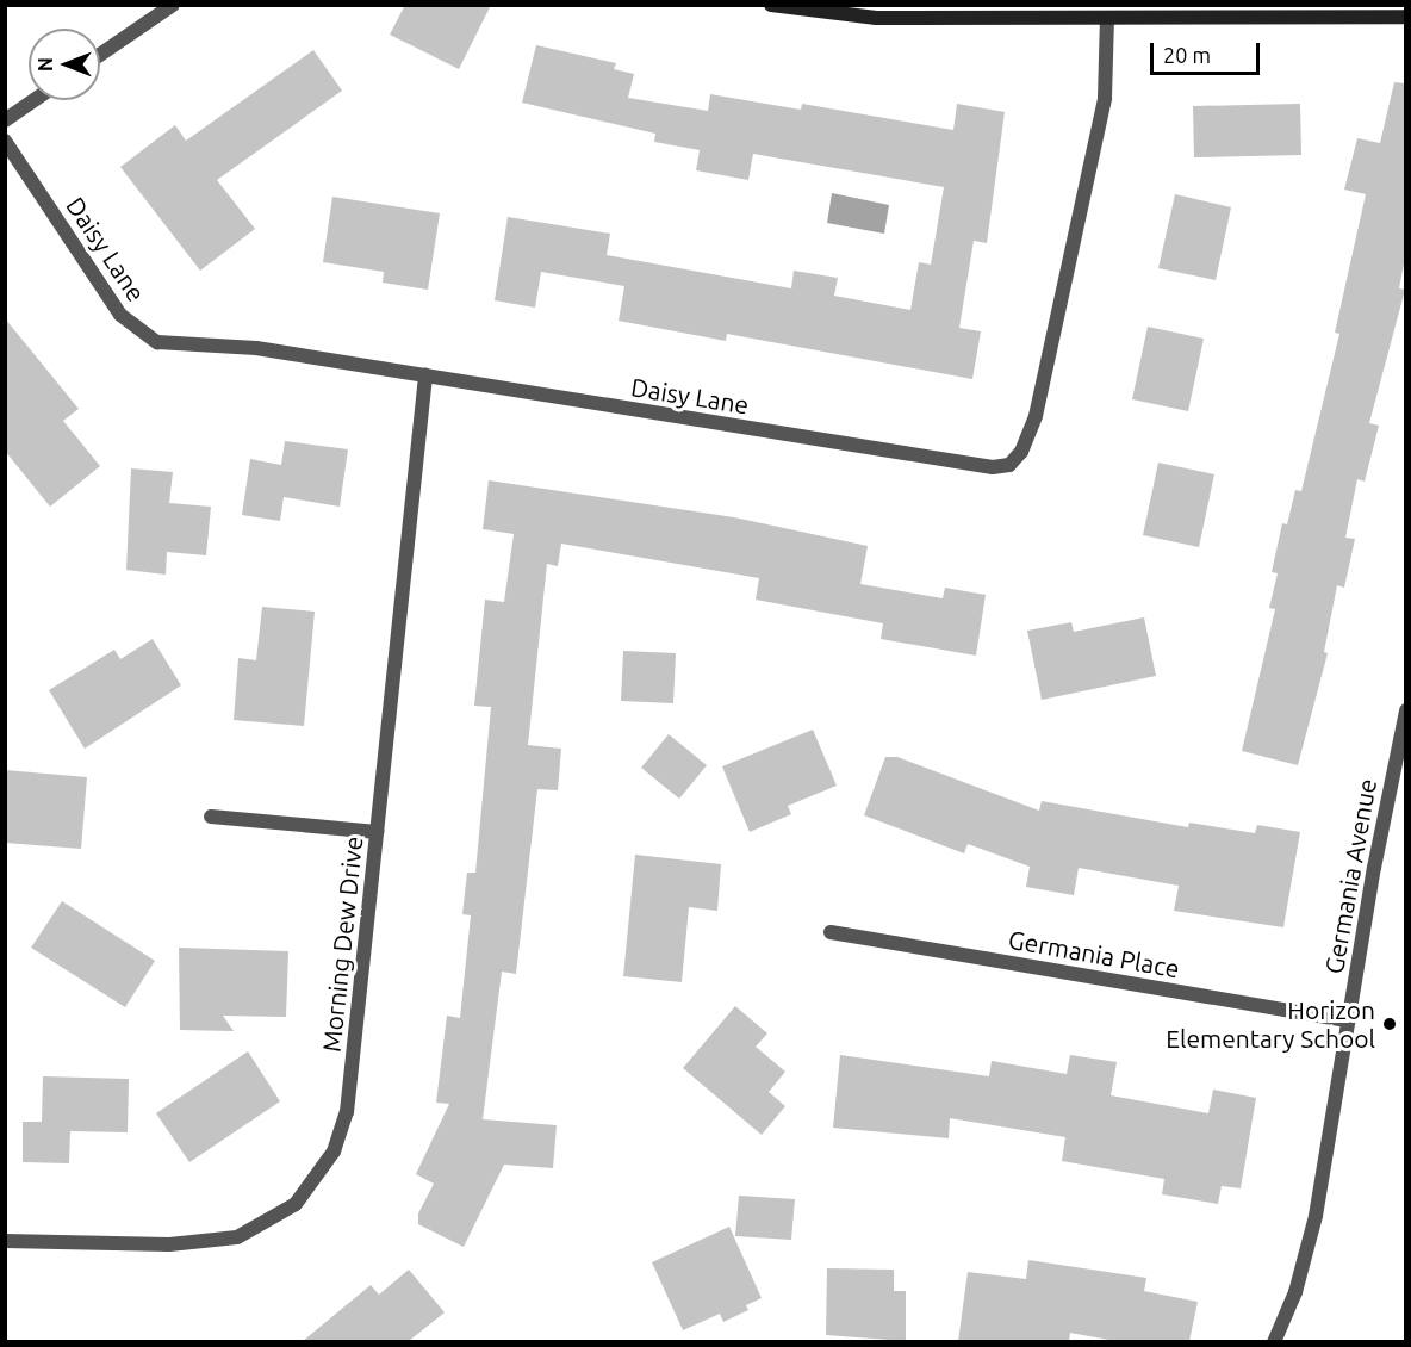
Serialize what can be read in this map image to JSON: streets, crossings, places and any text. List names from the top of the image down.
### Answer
{
  "streets": {
    "street": [
      "Daisy Lane",
      "Germania Avenue",
      "Morning Dew Drive",
      "Germania Place"
    ]
  },
  "crossings": [
    ["Daisy Lane", "Morning Dew Drive"],
    ["Germania Avenue", "Germania Place"]
  ],
  "places": ["Horizon Elementary School"],
  "scale_bar": "20 m",
  "north": "left"
}
